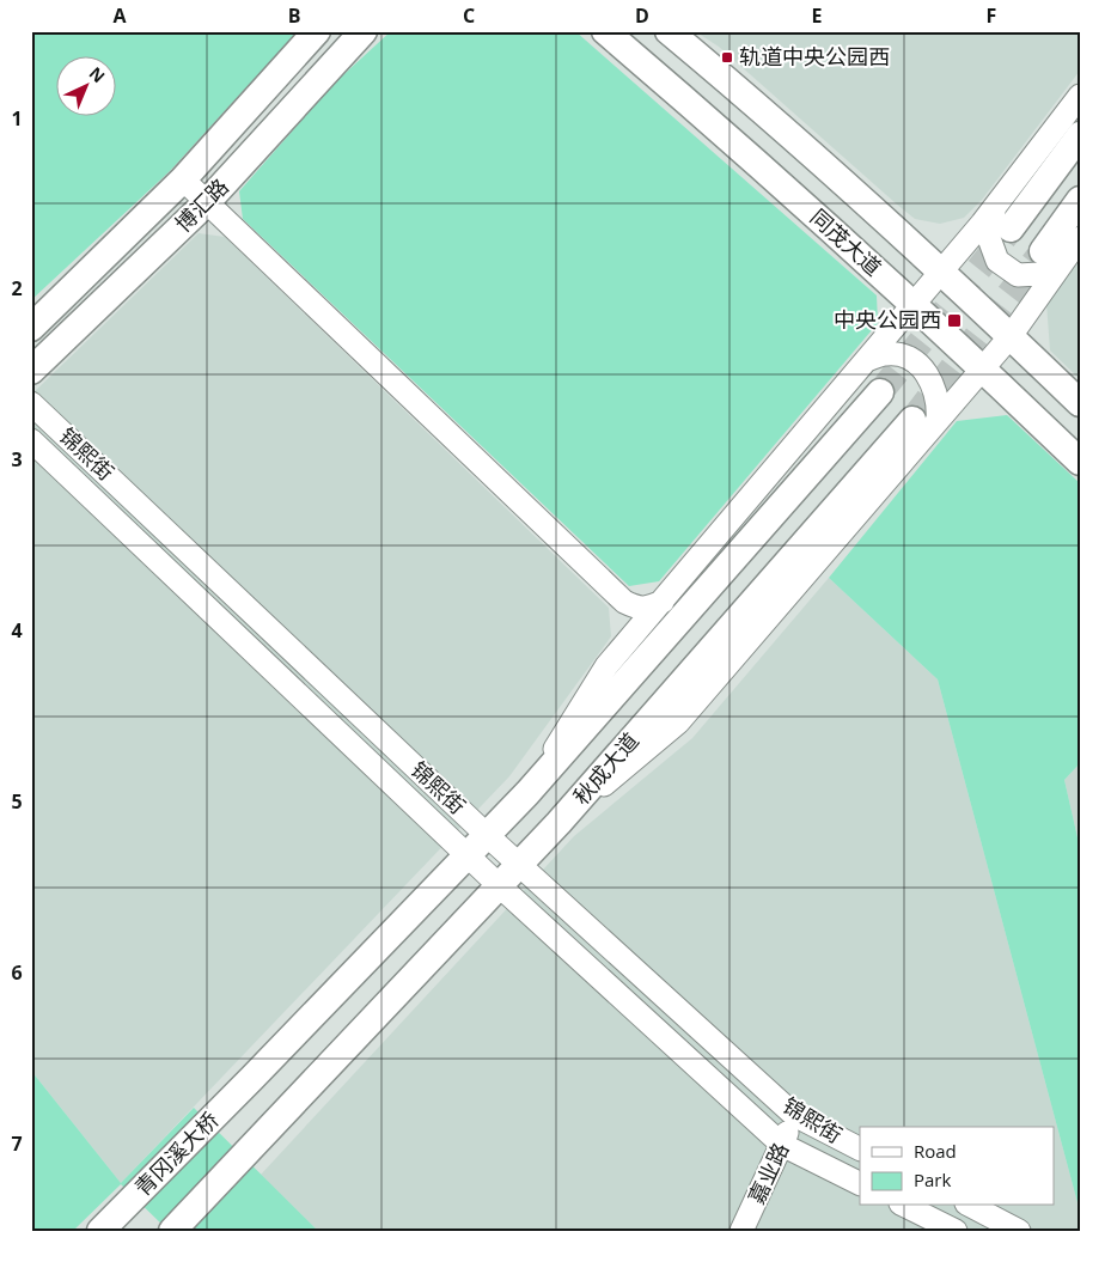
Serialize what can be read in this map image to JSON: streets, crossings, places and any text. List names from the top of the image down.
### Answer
{
  "streets": {
    "main road": [
      "博汇路",
      "同茂大道",
      "秋成大道",
      "青冈溪大桥"
    ],
    "street": ["锦熙街", "嘉业路"]
  },
  "crossings": [
    ["锦熙街", "秋成大道"],
    ["锦熙街", "嘉业路"],
    ["秋成大道", "青冈溪大桥"]
  ],
  "places": {
    "transit": ["轨道中央公园西", "中央公园西"]
  },
  "legend": ["Road", "Park"],
  "north": "top right",
  "grid": {
    "columns": [
      "A",
      "B",
      "C",
      "D",
      "E",
      "F"
    ],
    "rows": [
      "1",
      "2",
      "3",
      "4",
      "5",
      "6",
      "7"
    ]
  }
}
